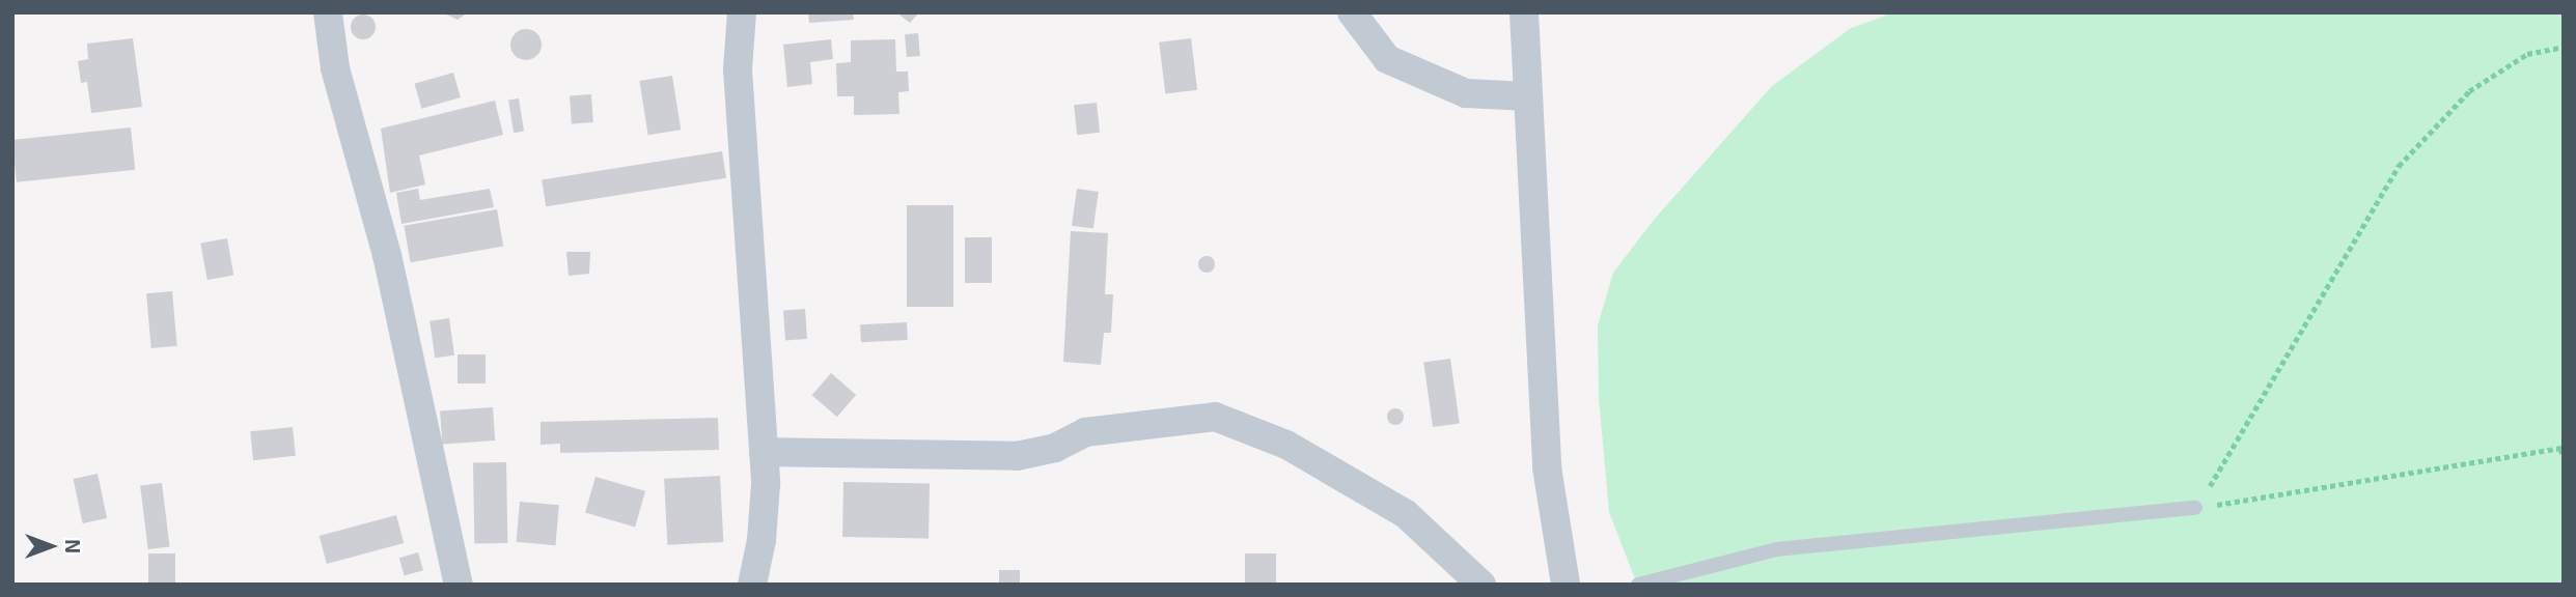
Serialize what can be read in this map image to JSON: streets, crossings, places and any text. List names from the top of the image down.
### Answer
{
  "north": "right"
}
